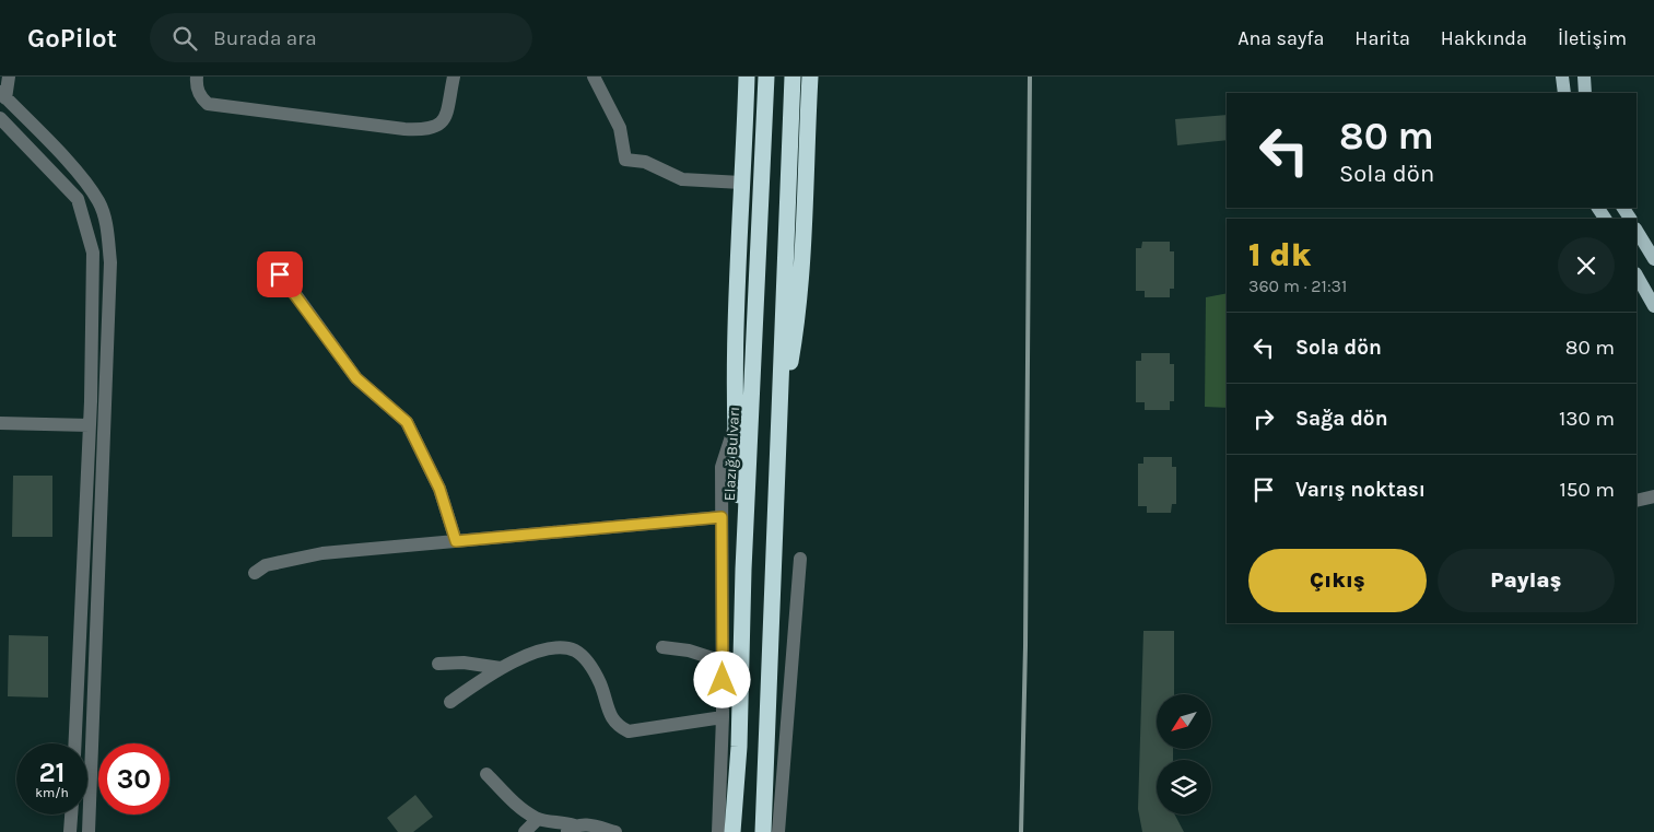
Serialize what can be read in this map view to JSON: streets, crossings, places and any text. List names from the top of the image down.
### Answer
{
  "streets": {
    "highway": ["Elazığ Bulvarı"]
  },
  "north": "bottom left",
  "page": {
    "header": "GoPilot",
    "search": "Burada ara",
    "nav": [
      "Ana sayfa",
      "Harita",
      "Hakkında",
      "İletişim"
    ],
    "turn": ["80 m", "Sola dön"],
    "heading": ["1 dk", "360 m · 21:31"],
    "list": [
      {
        "name": "Sola dön",
        "value": "80 m"
      },
      {
        "name": "Sağa dön",
        "value": "130 m"
      },
      {
        "name": "Varış noktası",
        "value": "150 m"
      }
    ],
    "buttons": ["Çıkış", "Paylaş"],
    "speed": "21 km/h",
    "limit": "30"
  }
}
